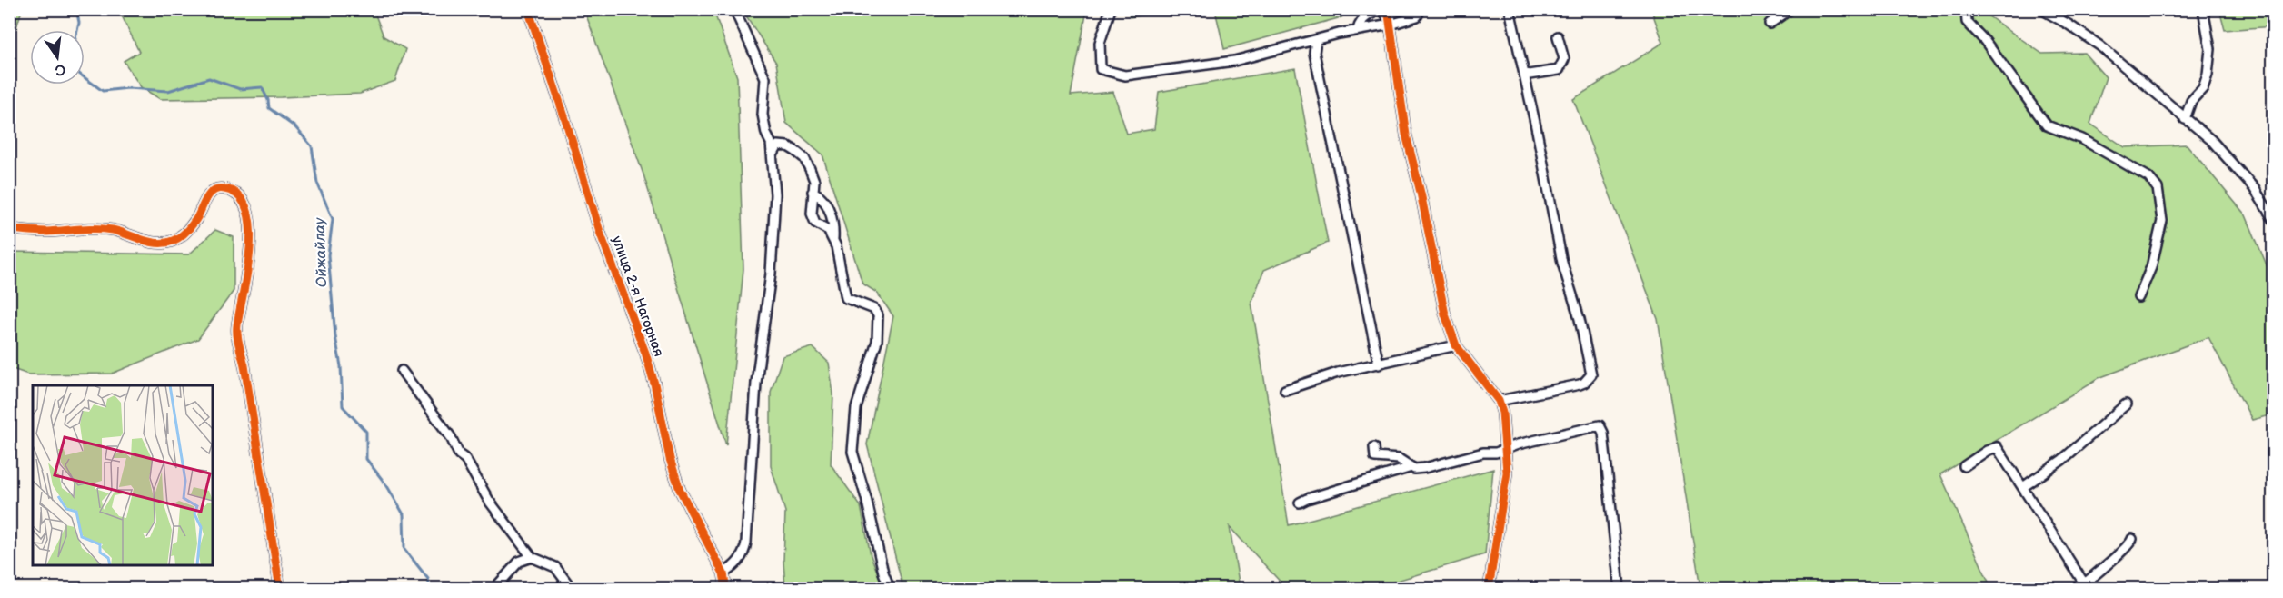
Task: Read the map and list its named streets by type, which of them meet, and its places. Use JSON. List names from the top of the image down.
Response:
{
  "streets": {
    "street": ["улица 2-я Нагорная"]
  },
  "water": ["Ойжайлау"],
  "north": "bottom"
}
